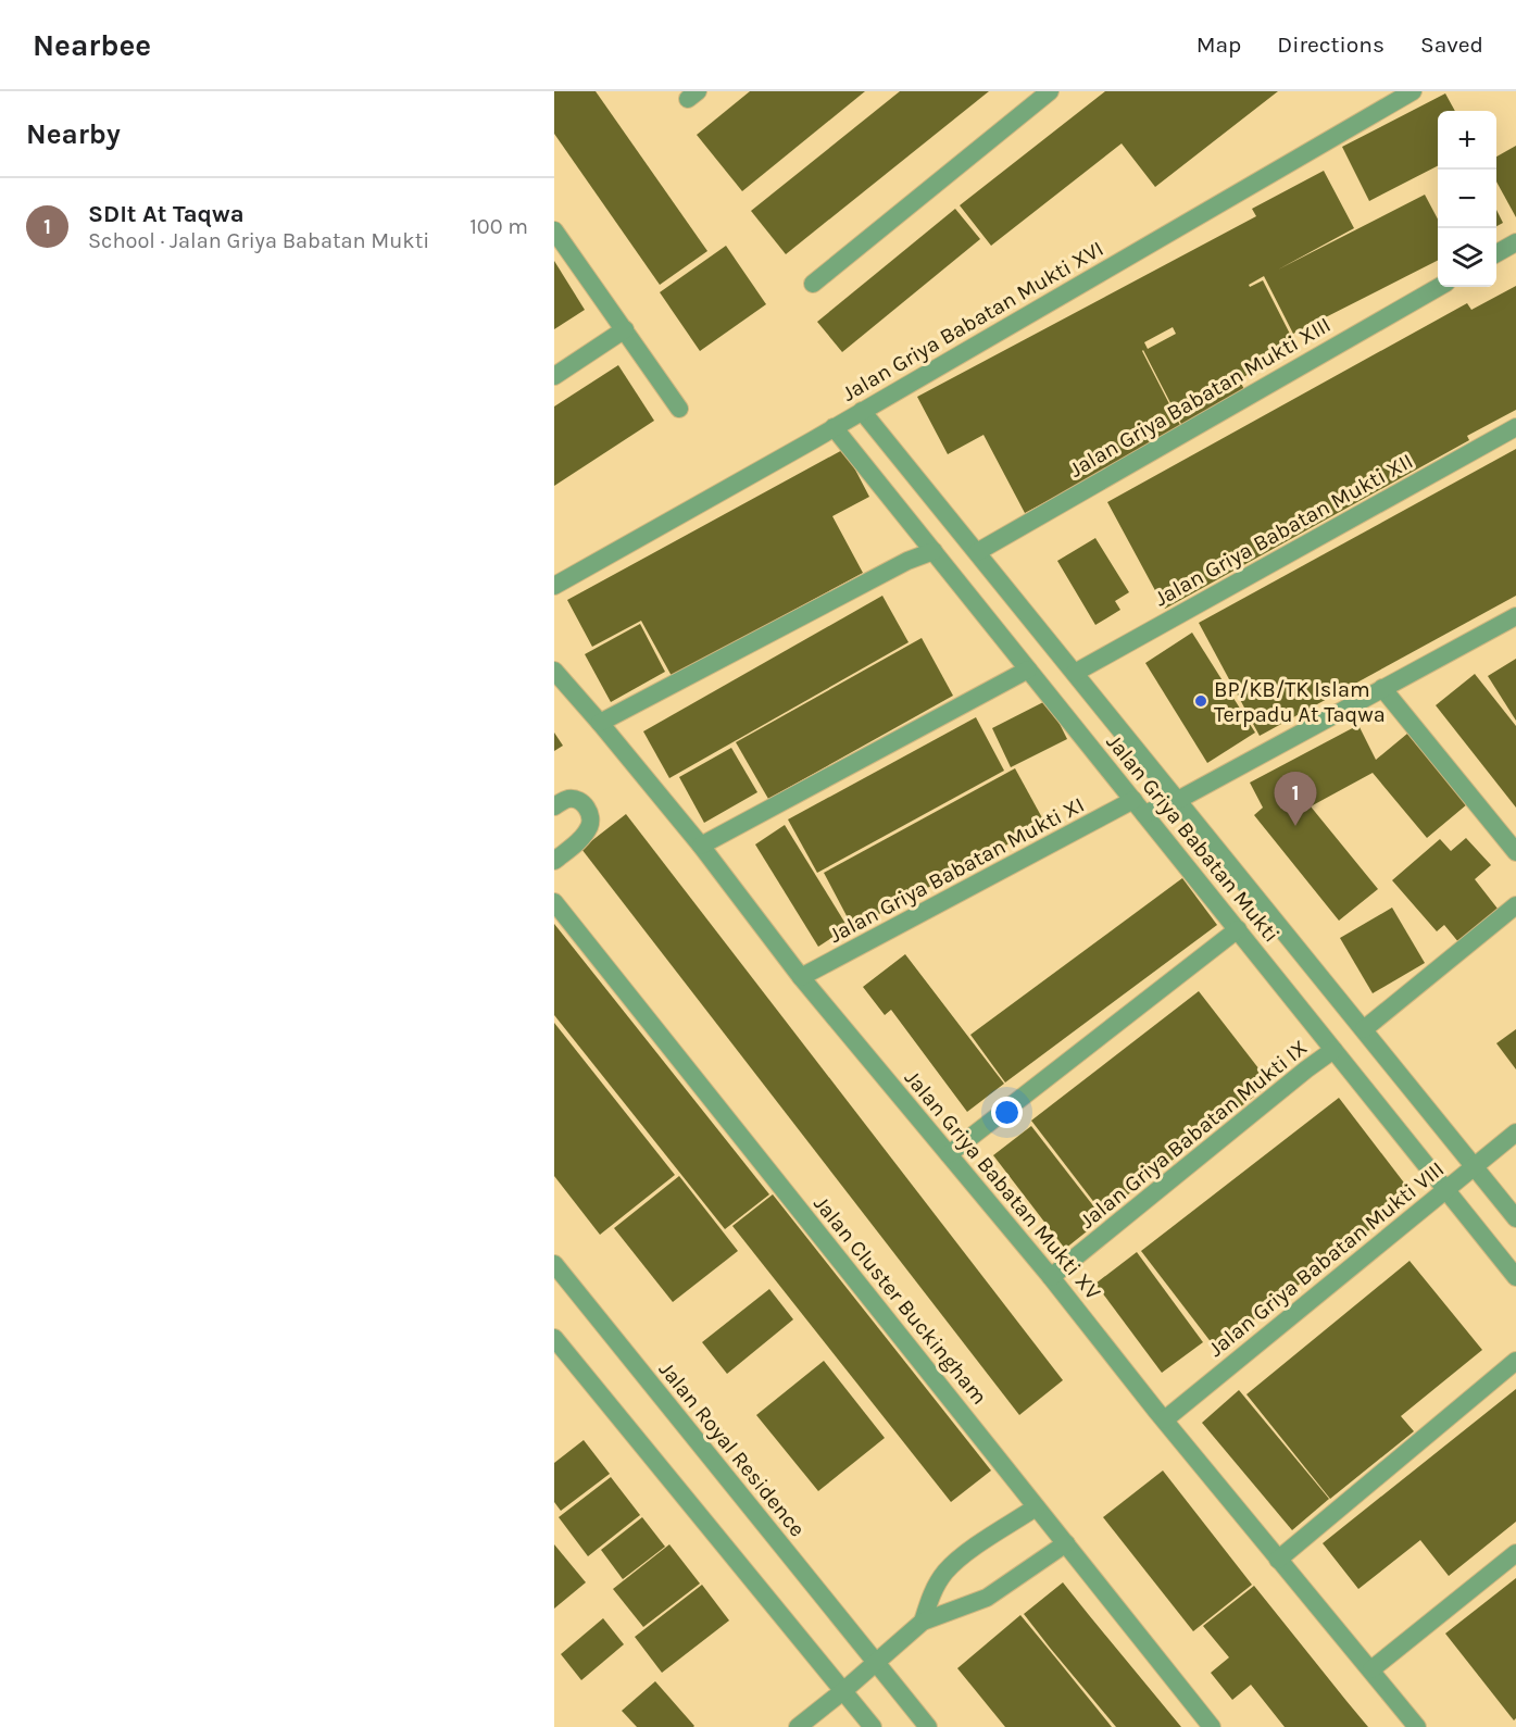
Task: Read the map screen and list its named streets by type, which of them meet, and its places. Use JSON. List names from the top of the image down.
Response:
{
  "streets": {
    "street": [
      "Jalan Griya Babatan Mukti XVI",
      "Jalan Griya Babatan Mukti XIII",
      "Jalan Griya Babatan Mukti XII",
      "Jalan Griya Babatan Mukti",
      "Jalan Griya Babatan Mukti XI",
      "Jalan Griya Babatan Mukti IX",
      "Jalan Griya Babatan Mukti XV",
      "Jalan Griya Babatan Mukti VIII",
      "Jalan Cluster Buckingham",
      "Jalan Royal Residence"
    ]
  },
  "crossings": [
    ["Jalan Griya Babatan Mukti XVI", "Jalan Griya Babatan Mukti"],
    ["Jalan Griya Babatan Mukti XIII", "Jalan Griya Babatan Mukti"],
    ["Jalan Griya Babatan Mukti XII", "Jalan Griya Babatan Mukti"],
    ["Jalan Griya Babatan Mukti", "Jalan Griya Babatan Mukti XI"],
    ["Jalan Griya Babatan Mukti", "Jalan Griya Babatan Mukti IX"],
    ["Jalan Griya Babatan Mukti", "Jalan Griya Babatan Mukti VIII"],
    ["Jalan Griya Babatan Mukti XI", "Jalan Griya Babatan Mukti XV"],
    ["Jalan Griya Babatan Mukti IX", "Jalan Griya Babatan Mukti XV"],
    ["Jalan Griya Babatan Mukti XV", "Jalan Griya Babatan Mukti VIII"]
  ],
  "places": ["BP/KB/TK Islam Terpadu At Taqwa"],
  "page": {
    "header": "Nearbee",
    "nav": ["Map", "Directions", "Saved"],
    "heading": "Nearby",
    "map_buttons": ["+", "−"],
    "list": [
      {
        "mark": "1",
        "name": "SDIt At Taqwa",
        "note": "School · Jalan Griya Babatan Mukti",
        "value": "100 m"
      }
    ],
    "pins": "1"
  }
}
